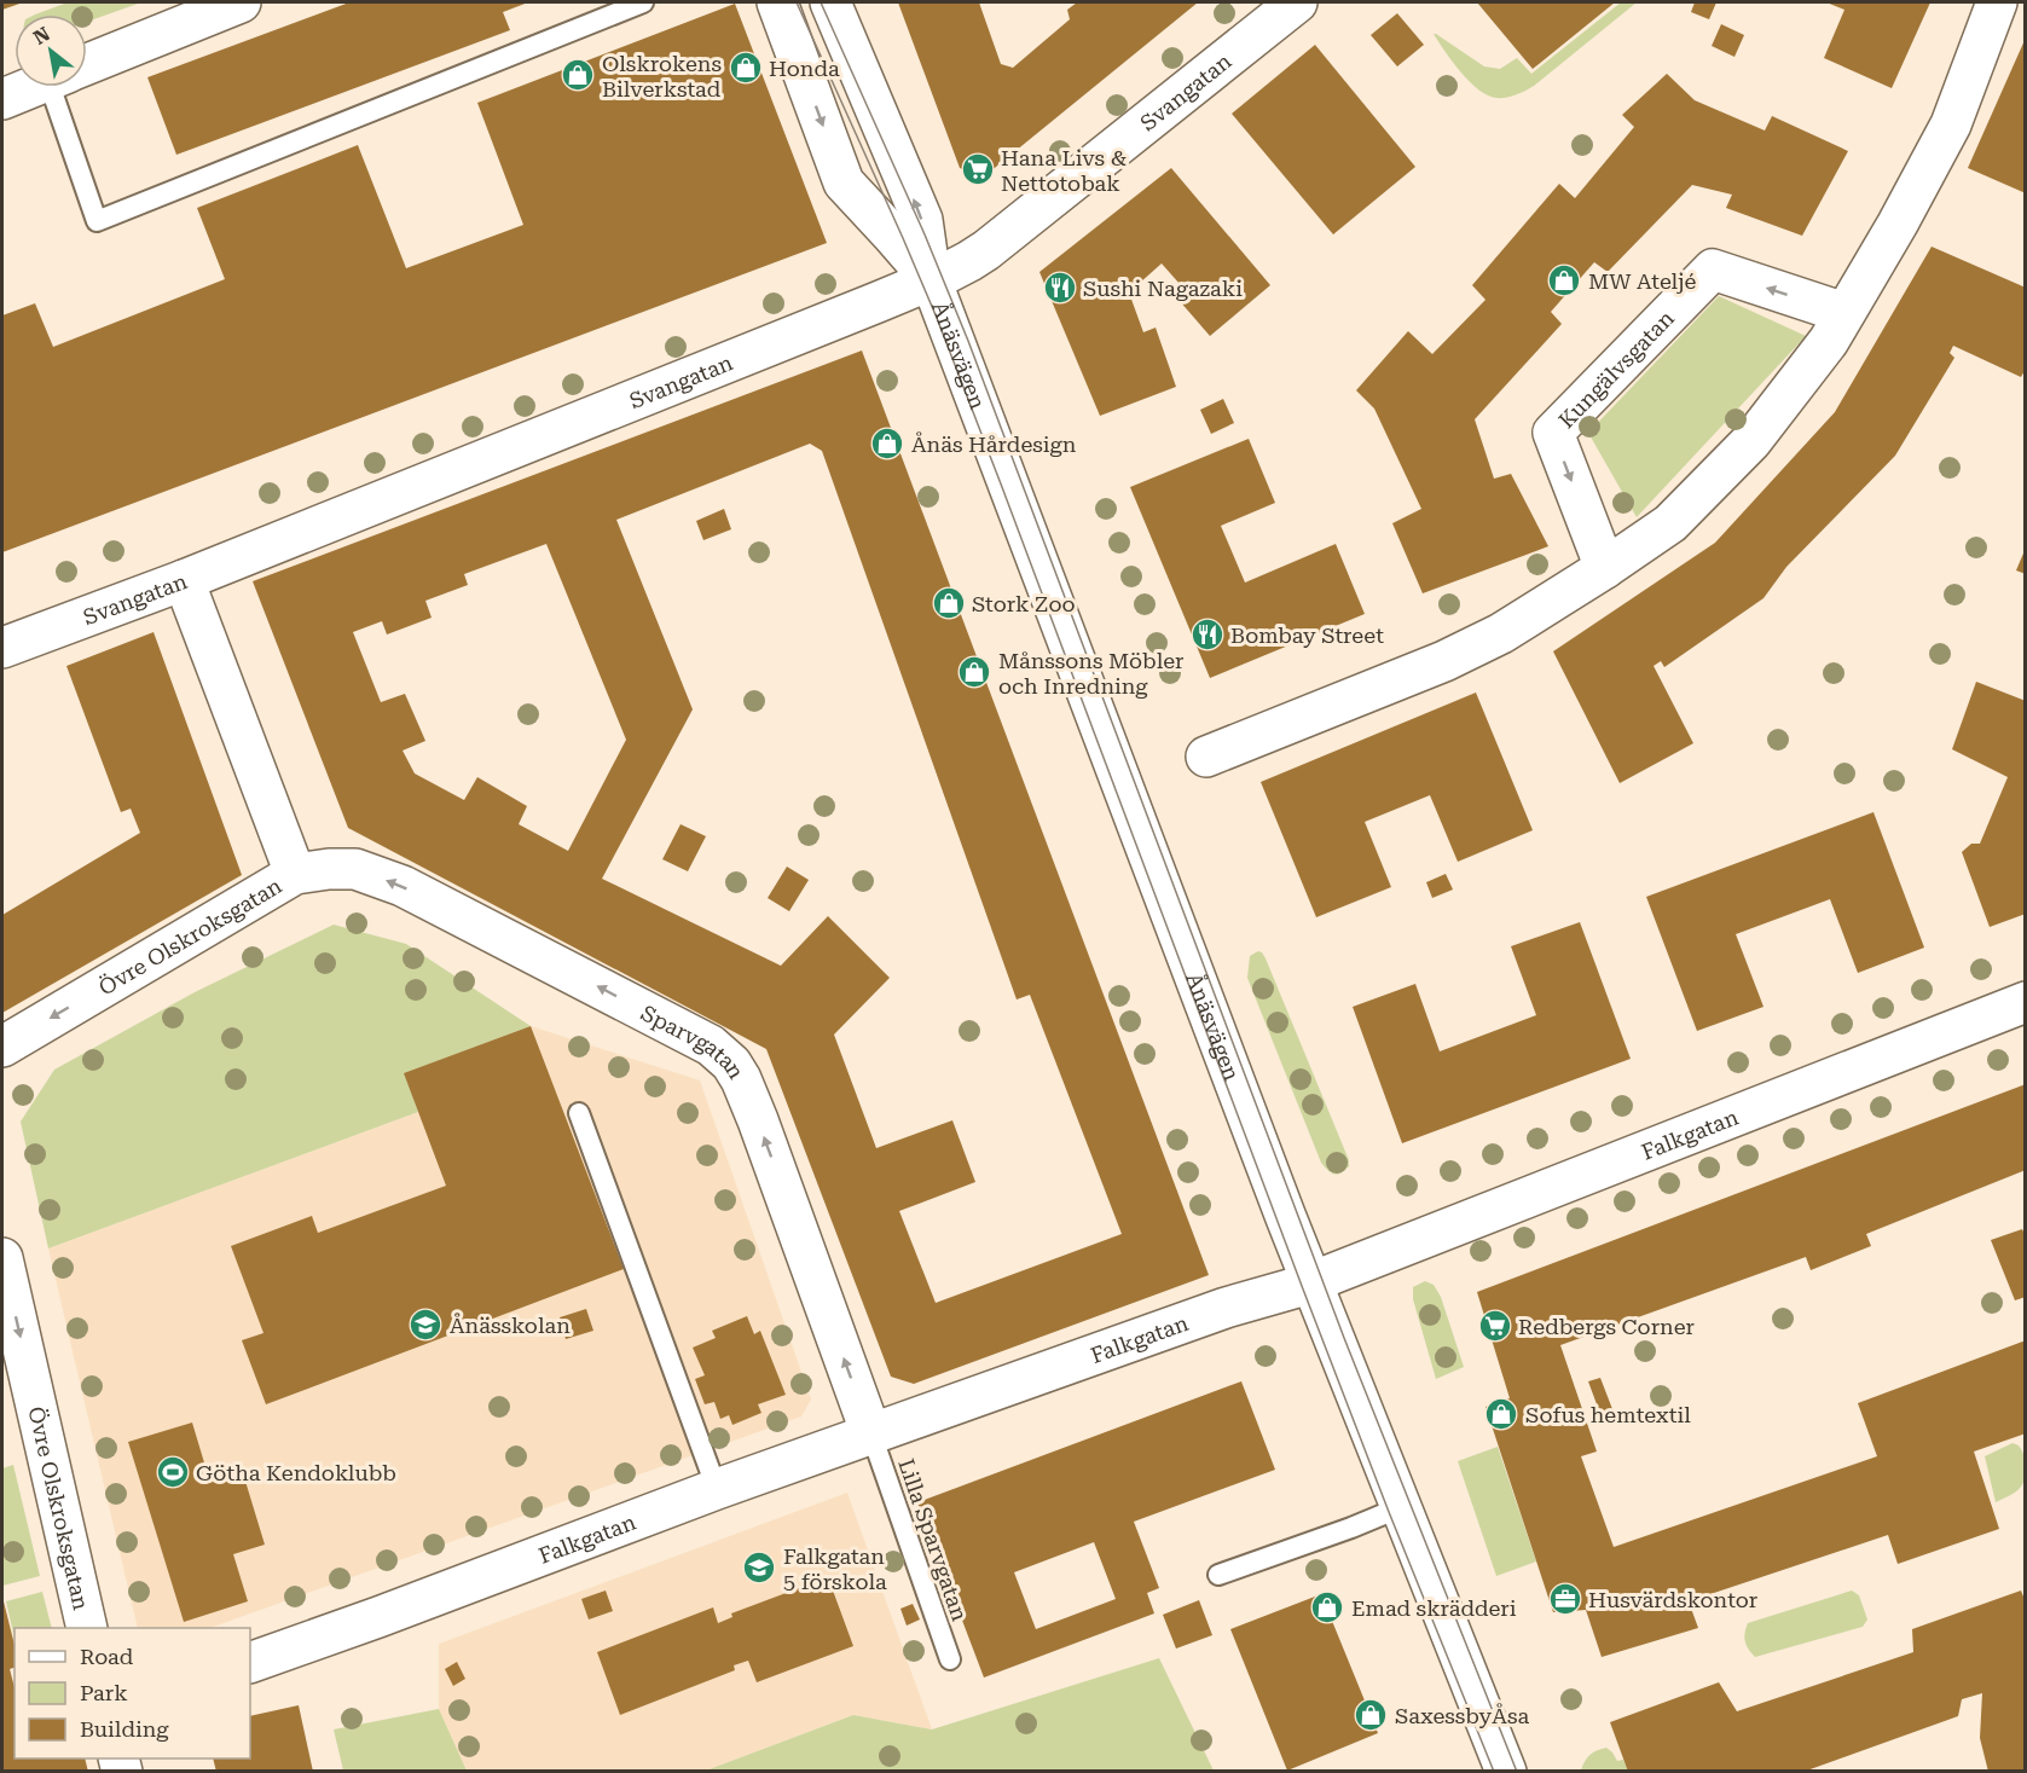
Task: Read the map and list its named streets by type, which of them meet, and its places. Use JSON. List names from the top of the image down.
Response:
{
  "streets": {
    "street": [
      "Svangatan",
      "Ånäsvägen",
      "Kungälvsgatan",
      "Övre Olskroksgatan",
      "Sparvgatan",
      "Falkgatan"
    ],
    "lane": ["Lilla Sparvgatan"]
  },
  "crossings": [
    ["Svangatan", "Ånäsvägen"],
    ["Svangatan", "Övre Olskroksgatan"],
    ["Ånäsvägen", "Falkgatan"],
    ["Övre Olskroksgatan", "Sparvgatan"],
    ["Sparvgatan", "Falkgatan"],
    ["Sparvgatan", "Lilla Sparvgatan"],
    ["Falkgatan", "Lilla Sparvgatan"]
  ],
  "one_way": ["Övre Olskroksgatan", "Sparvgatan"],
  "places": {
    "shop": [
      "Honda",
      "Olskrokens Bilverkstad",
      "MW Ateljé",
      "Ånäs Hårdesign",
      "Stork Zoo",
      "Månssons Möbler och Inredning",
      "Sofus hemtextil",
      "Emad skrädderi",
      "SaxessbyÅsa"
    ],
    "supermarket": ["Hana Livs & Nettotobak", "Redbergs Corner"],
    "restaurant": ["Sushi Nagazaki", "Bombay Street"],
    "school or university": ["Ånässkolan", "Falkgatan 5 förskola"],
    "sports": ["Götha Kendoklubb"],
    "office": ["Husvärdskontor"]
  },
  "legend": ["Road", "Park", "Building"],
  "north": "top left"
}
